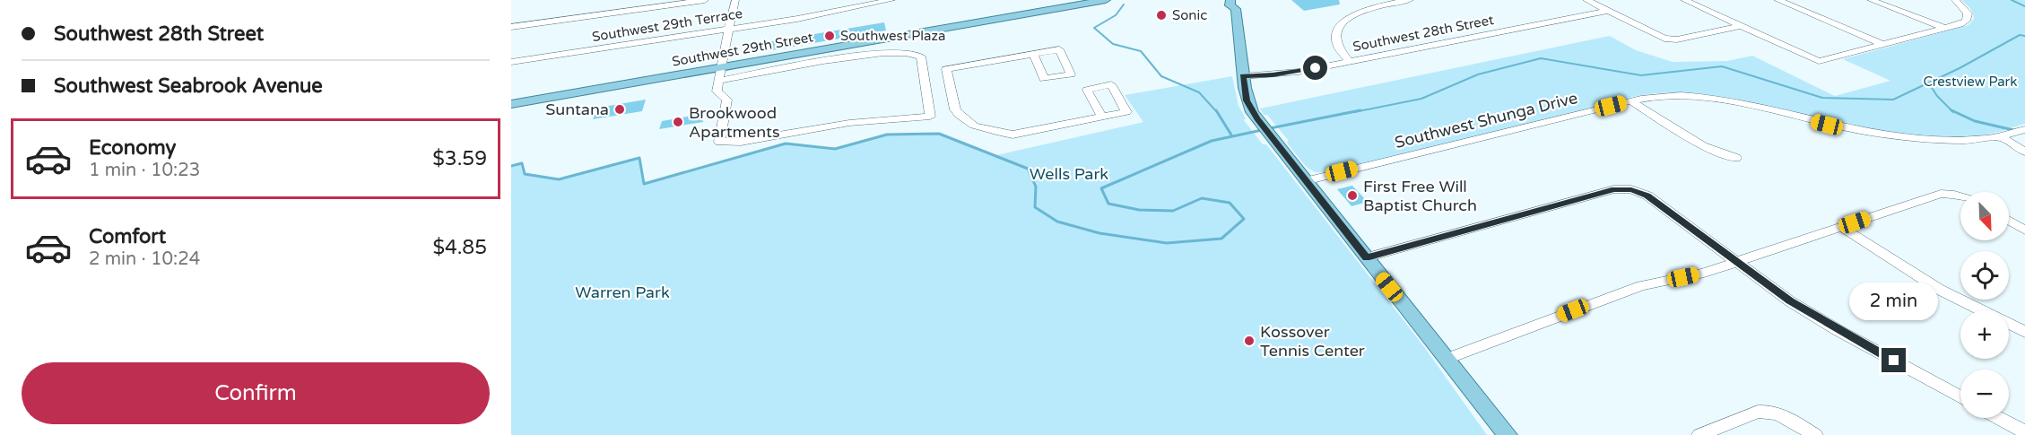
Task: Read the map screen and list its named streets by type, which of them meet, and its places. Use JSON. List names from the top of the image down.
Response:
{
  "streets": {
    "main road": ["Southwest 29th Street"],
    "street": ["Southwest 29th Terrace", "Southwest 28th Street", "Southwest Shunga Drive"]
  },
  "parks": ["Crestview Park", "Wells Park", "Warren Park"],
  "places": [
    "Sonic",
    "Southwest Plaza",
    "Suntana",
    "Brookwood Apartments",
    "First Free Will Baptist Church",
    "Kossover Tennis Center"
  ],
  "north": "bottom right",
  "page": {
    "banner": ["Southwest 28th Street", "Southwest Seabrook Avenue"],
    "list": [
      {
        "name": "Economy",
        "note": "1 min · 10:23",
        "value": "$3.59"
      },
      {
        "name": "Comfort",
        "note": "2 min · 10:24",
        "value": "$4.85"
      }
    ],
    "map_buttons": ["+", "−"],
    "bubble": "2 min",
    "buttons": "Confirm"
  }
}
